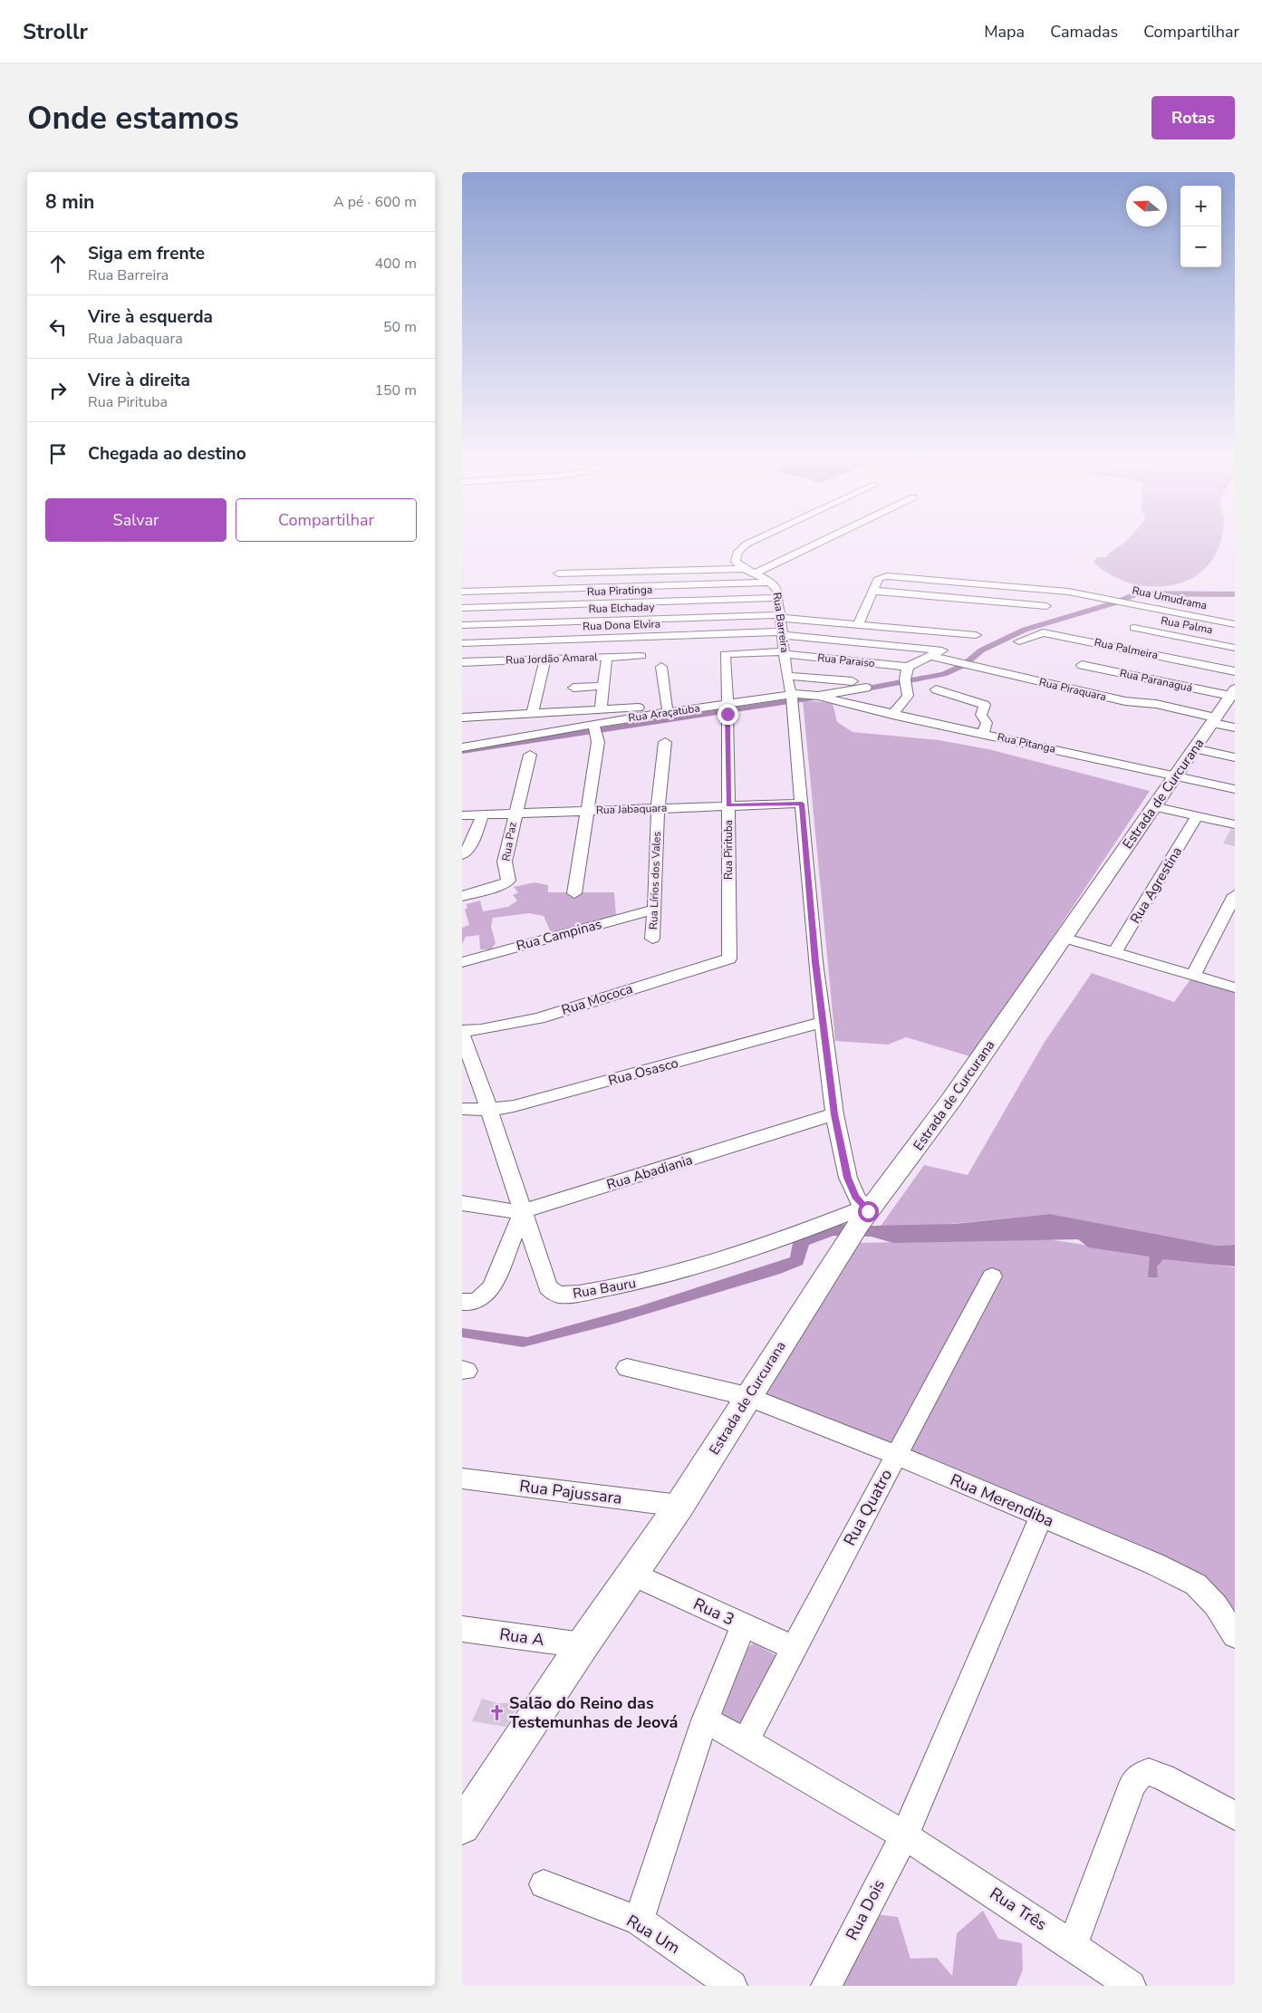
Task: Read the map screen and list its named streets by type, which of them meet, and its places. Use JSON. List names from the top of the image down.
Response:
{
  "streets": {
    "main road": ["Estrada de Curcurana"],
    "street": [
      "Rua Piratinga",
      "Rua Umudrama",
      "Rua Elchaday",
      "Rua Barreira",
      "Rua Dona Elvira",
      "Rua Palma",
      "Rua Palmeira",
      "Rua Jordão Amaral",
      "Rua Paraiso",
      "Rua Paranaguá",
      "Rua Piraquara",
      "Rua Araçatuba",
      "Rua Pitanga",
      "Rua Jabaquara",
      "Rua Paz",
      "Rua Pirituba",
      "Rua Lírios dos Vales",
      "Rua Agrestina",
      "Rua Campinas",
      "Rua Mococa",
      "Rua Osasco",
      "Rua Abadiania",
      "Rua Bauru",
      "Rua Pajussara",
      "Rua Merendiba",
      "Rua Quatro",
      "Rua 3",
      "Rua A",
      "Rua Três",
      "Rua Dois",
      "Rua Um"
    ]
  },
  "crossings": [
    ["Rua Piratinga", "Rua Barreira"],
    ["Rua Elchaday", "Rua Barreira"],
    ["Rua Elchaday", "Rua Dona Elvira"],
    ["Rua Barreira", "Rua Dona Elvira"],
    ["Rua Barreira", "Rua Paraiso"],
    ["Rua Barreira", "Rua Araçatuba"],
    ["Rua Barreira", "Estrada de Curcurana"],
    ["Rua Barreira", "Rua Jabaquara"],
    ["Rua Barreira", "Rua Osasco"],
    ["Rua Barreira", "Rua Abadiania"],
    ["Rua Barreira", "Rua Bauru"],
    ["Rua Paranaguá", "Estrada de Curcurana"],
    ["Rua Piraquara", "Estrada de Curcurana"],
    ["Rua Araçatuba", "Rua Pitanga"],
    ["Rua Araçatuba", "Rua Pirituba"],
    ["Rua Pitanga", "Estrada de Curcurana"],
    ["Estrada de Curcurana", "Rua Bauru"],
    ["Estrada de Curcurana", "Rua Pajussara"],
    ["Estrada de Curcurana", "Rua Merendiba"],
    ["Estrada de Curcurana", "Rua 3"],
    ["Estrada de Curcurana", "Rua A"],
    ["Rua Jabaquara", "Rua Paz"],
    ["Rua Jabaquara", "Rua Pirituba"],
    ["Rua Jabaquara", "Rua Lírios dos Vales"],
    ["Rua Pirituba", "Rua Mococa"],
    ["Rua Lírios dos Vales", "Rua Campinas"],
    ["Rua Osasco", "Rua Bauru"],
    ["Rua Abadiania", "Rua Bauru"],
    ["Rua Merendiba", "Rua Quatro"],
    ["Rua Quatro", "Rua 3"],
    ["Rua Quatro", "Rua Três"],
    ["Rua Três", "Rua Dois"]
  ],
  "places": {
    "church": ["Salão do Reino das Testemunhas de Jeová"]
  },
  "north": "left",
  "page": {
    "header": "Strollr",
    "nav": ["Mapa", "Camadas", "Compartilhar"],
    "buttons": [
      "Rotas",
      ["Salvar", "Compartilhar"]
    ],
    "title": "Onde estamos",
    "heading": ["8 min", "A pé · 600 m"],
    "map_buttons": ["+", "−"],
    "list": [
      ["Siga em frente", "Rua Barreira", "400 m"],
      ["Vire à esquerda", "Rua Jabaquara", "50 m"],
      ["Vire à direita", "Rua Pirituba", "150 m"],
      "Chegada ao destino"
    ]
  }
}
